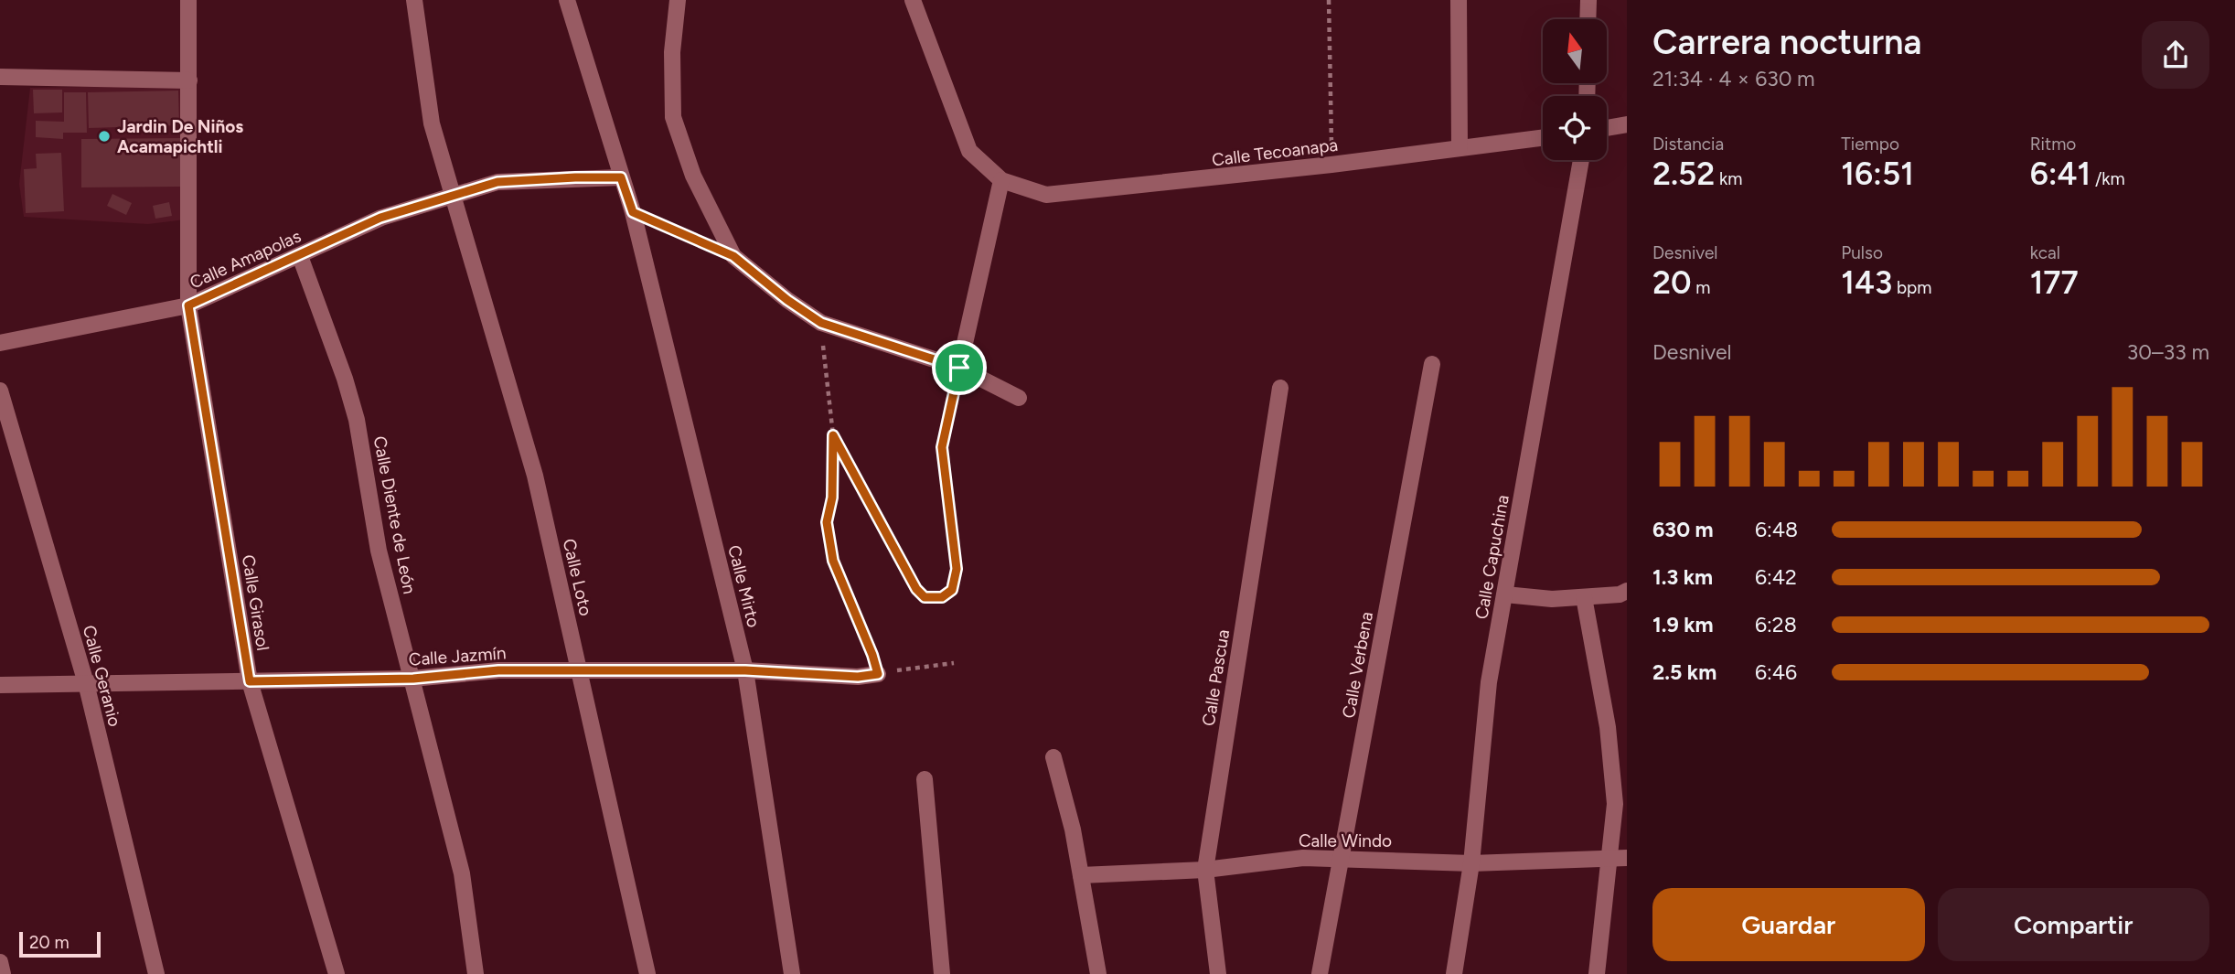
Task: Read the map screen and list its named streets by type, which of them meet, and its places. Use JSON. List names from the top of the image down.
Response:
{
  "streets": {
    "street": [
      "Calle Tecoanapa",
      "Calle Amapolas",
      "Calle Diente de León",
      "Calle Capuchina",
      "Calle Loto",
      "Calle Mirto",
      "Calle Girasol",
      "Calle Jazmín",
      "Calle Verbena",
      "Calle Geranio",
      "Calle Pascua",
      "Calle Windo"
    ]
  },
  "crossings": [
    ["Calle Amapolas", "Calle Diente de León"],
    ["Calle Amapolas", "Calle Loto"],
    ["Calle Amapolas", "Calle Mirto"],
    ["Calle Amapolas", "Calle Girasol"],
    ["Calle Diente de León", "Calle Jazmín"],
    ["Calle Capuchina", "Calle Windo"],
    ["Calle Loto", "Calle Jazmín"],
    ["Calle Mirto", "Calle Jazmín"],
    ["Calle Girasol", "Calle Jazmín"],
    ["Calle Jazmín", "Calle Geranio"],
    ["Calle Verbena", "Calle Windo"],
    ["Calle Pascua", "Calle Windo"]
  ],
  "places": ["Jardin De Niños Acamapichtli"],
  "scale_bar": "20 m",
  "north": "top",
  "page": {
    "heading": ["Carrera nocturna", "21:34 · 4 × 630 m"],
    "stats": [
      ["Distancia", "2.52 km"],
      ["Tiempo", "16:51"],
      ["Ritmo", "6:41 /km"],
      ["Desnivel", "20 m"],
      ["Pulso", "143 bpm"],
      ["kcal", "177"]
    ],
    "chart": ["Desnivel", "30–33 m"],
    "list": [
      {
        "name": "630 m",
        "note": "6:48"
      },
      {
        "name": "1.3 km",
        "note": "6:42"
      },
      {
        "name": "1.9 km",
        "note": "6:28"
      },
      {
        "name": "2.5 km",
        "note": "6:46"
      }
    ],
    "buttons": ["Guardar", "Compartir"],
    "scale": "20 m"
  }
}
